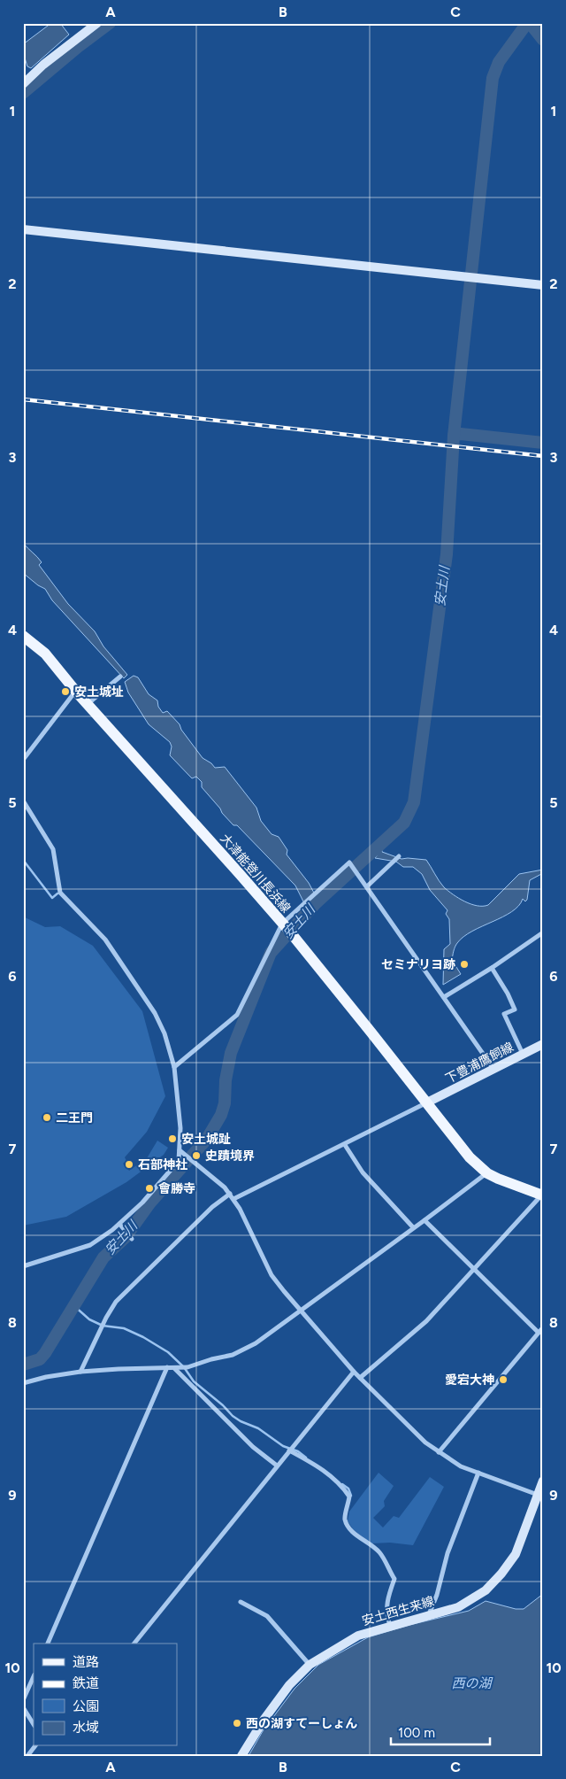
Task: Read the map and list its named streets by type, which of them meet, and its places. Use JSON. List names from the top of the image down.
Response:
{
  "streets": {
    "main road": ["大津能登川長浜線"],
    "street": ["下豊浦鷹飼線", "安土西生来線"]
  },
  "crossings": [
    ["大津能登川長浜線", "下豊浦鷹飼線"]
  ],
  "water": ["安土川", "西の湖"],
  "places": [
    "安土城址",
    "セミナリヨ跡",
    "二王門",
    "安土城趾",
    "史蹟境界",
    "石部神社",
    "會勝寺",
    "愛宕大神",
    "西の湖すてーしょん"
  ],
  "legend": [
    "道路",
    "鉄道",
    "公園",
    "水域"
  ],
  "scale_bar": "100 m",
  "grid": {
    "columns": ["A", "B", "C"],
    "rows": [
      "1",
      "2",
      "3",
      "4",
      "5",
      "6",
      "7",
      "8",
      "9",
      "10"
    ]
  }
}
